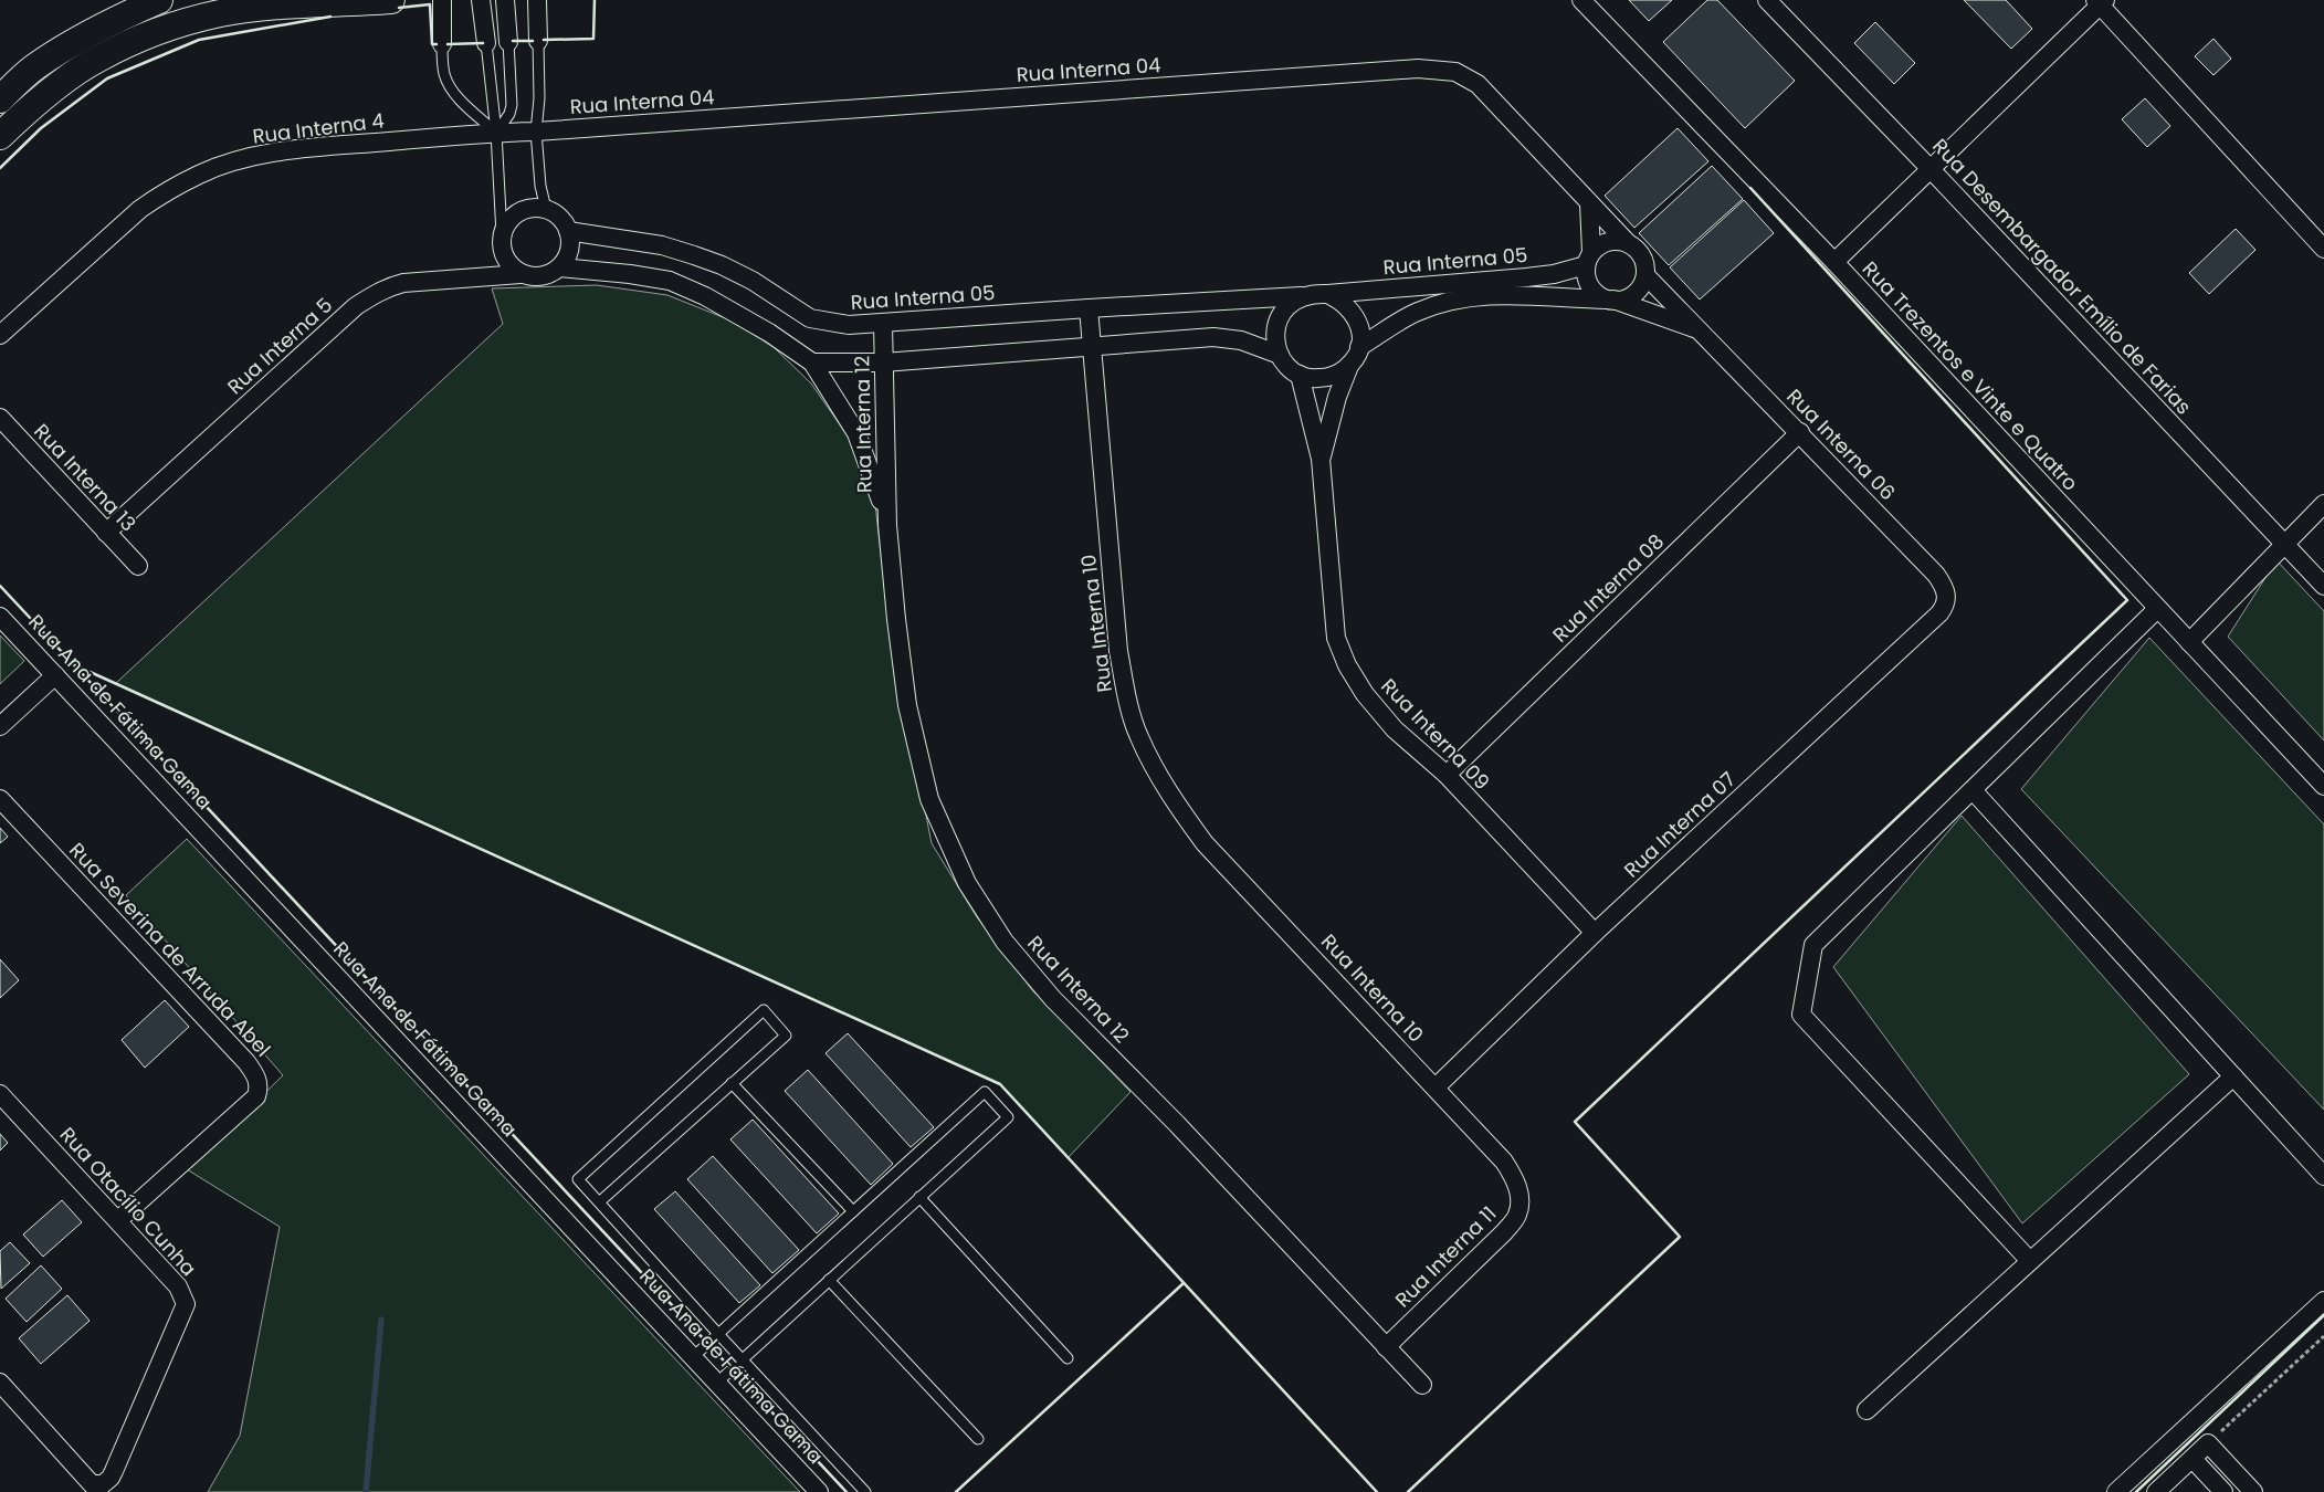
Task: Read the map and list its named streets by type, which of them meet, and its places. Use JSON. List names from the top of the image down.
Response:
{
  "streets": {
    "street": [
      "Rua Interna 04",
      "Rua Interna 4",
      "Rua Interna 05",
      "Rua Desembargador Emílio de Farias",
      "Rua Interna 5",
      "Rua Trezentos e Vinte e Quatro",
      "Rua Interna 12",
      "Rua Interna 06",
      "Rua Interna 13",
      "Rua Interna 08",
      "Rua Interna 10",
      "Rua Ana de Fátima Gama",
      "Rua Interna 09",
      "Rua Interna 07",
      "Rua Severina de Arruda Abel",
      "Rua Otacílio Cunha",
      "Rua Interna 11"
    ]
  },
  "crossings": [
    ["Rua Interna 04", "Rua Interna 4"],
    ["Rua Interna 04", "Rua Interna 05"],
    ["Rua Interna 04", "Rua Interna 06"],
    ["Rua Interna 05", "Rua Interna 5"],
    ["Rua Interna 05", "Rua Interna 12"],
    ["Rua Interna 05", "Rua Interna 06"],
    ["Rua Interna 05", "Rua Interna 10"],
    ["Rua Interna 05", "Rua Interna 09"],
    ["Rua Interna 5", "Rua Interna 13"],
    ["Rua Interna 12", "Rua Interna 11"],
    ["Rua Interna 06", "Rua Interna 08"],
    ["Rua Interna 06", "Rua Interna 07"],
    ["Rua Interna 08", "Rua Interna 09"],
    ["Rua Interna 10", "Rua Interna 07"],
    ["Rua Interna 10", "Rua Interna 11"],
    ["Rua Interna 09", "Rua Interna 07"],
    ["Rua Interna 07", "Rua Interna 11"],
    ["Rua Severina de Arruda Abel", "Rua Otacílio Cunha"]
  ]
}
